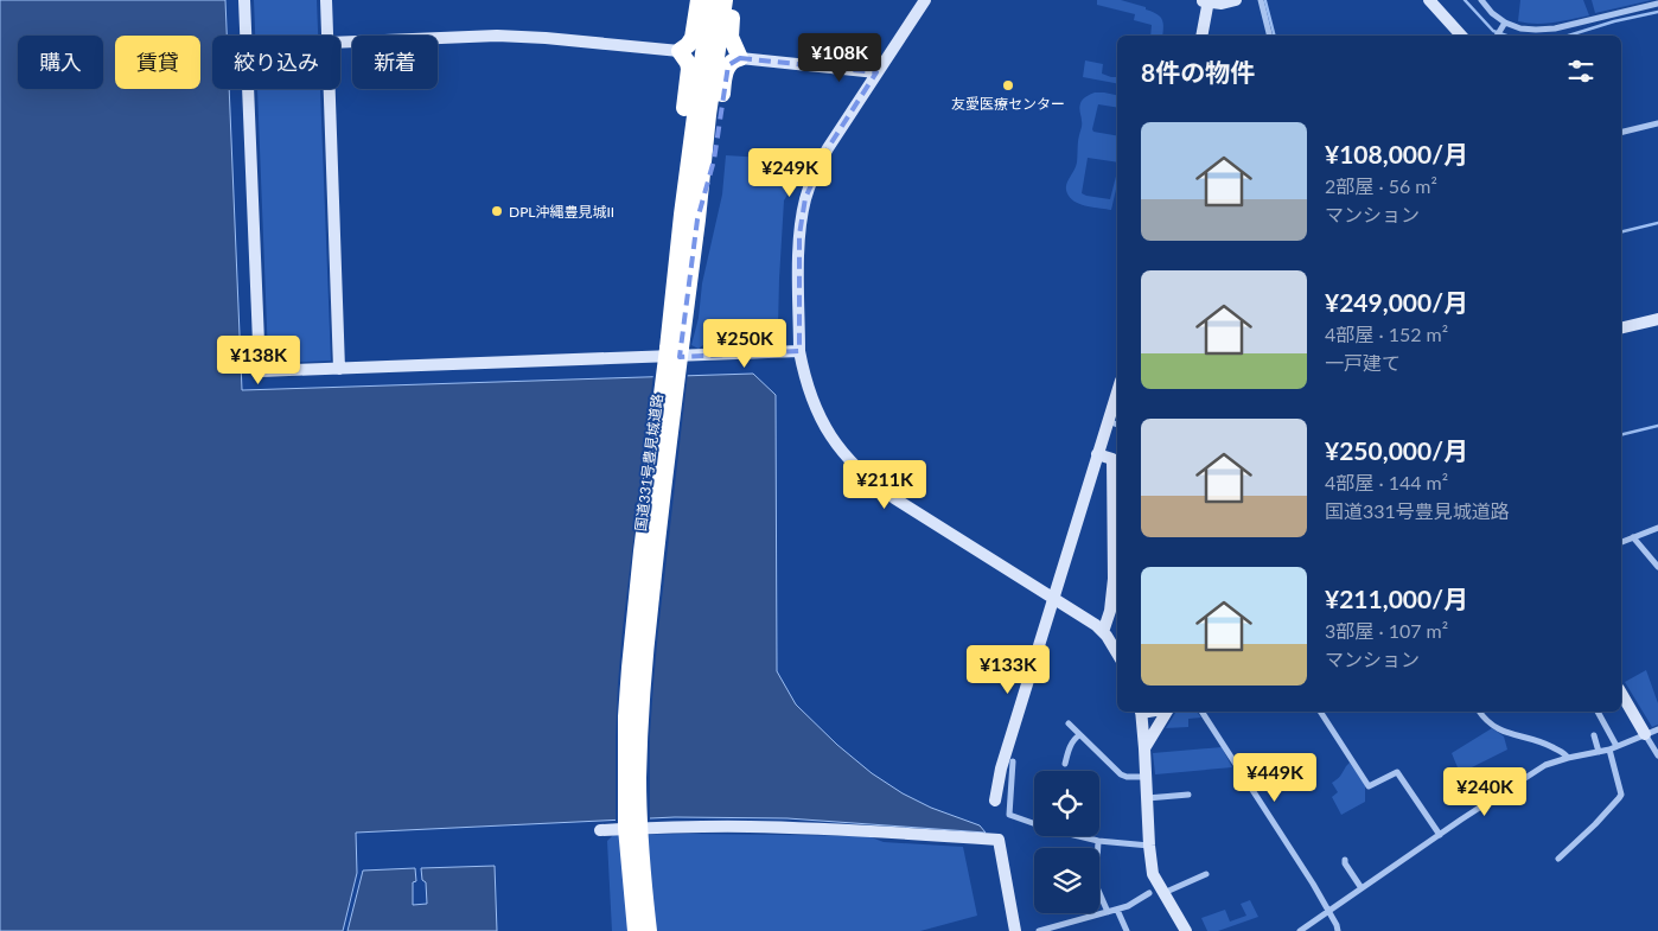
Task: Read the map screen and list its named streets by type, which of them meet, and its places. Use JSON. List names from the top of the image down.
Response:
{
  "streets": {
    "highway": ["国道331号豊見城道路"]
  },
  "places": ["友愛医療センター", "DPL沖縄豊見城II"],
  "page": {
    "price": [
      "¥108K",
      "¥249K",
      "¥250K",
      "¥138K",
      "¥211K",
      "¥133K",
      "¥449K",
      "¥240K"
    ],
    "chip": [
      "購入",
      "賃貸",
      "絞り込み",
      "新着"
    ],
    "heading": "8件の物件",
    "list": [
      {
        "name": "¥108,000/月",
        "note": "2部屋 · 56 m² · マンション"
      },
      {
        "name": "¥249,000/月",
        "note": "4部屋 · 152 m² · 一戸建て"
      },
      {
        "name": "¥250,000/月",
        "note": "4部屋 · 144 m² · 国道331号豊見城道路"
      },
      {
        "name": "¥211,000/月",
        "note": "3部屋 · 107 m² · マンション"
      }
    ]
  }
}
